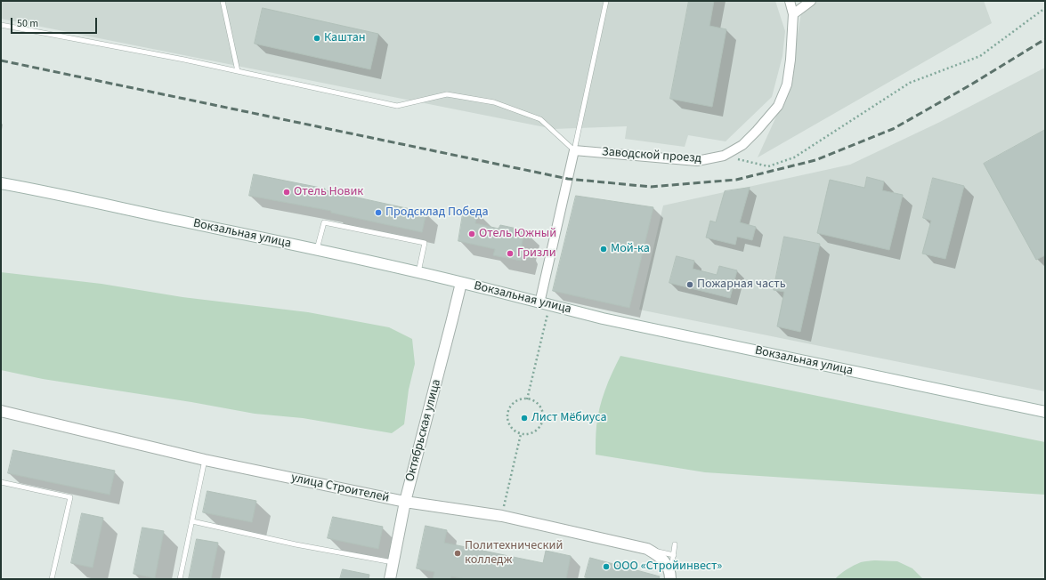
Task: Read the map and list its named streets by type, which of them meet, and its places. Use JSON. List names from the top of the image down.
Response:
{
  "streets": {
    "main road": ["Вокзальная улица", "Октябрьская улица", "улица Строителей"],
    "street": ["Заводской проезд"]
  },
  "crossings": [
    ["Вокзальная улица", "Октябрьская улица"],
    ["Октябрьская улица", "улица Строителей"]
  ],
  "places": [
    "Каштан",
    "Отель Новик",
    "Продсклад Победа",
    "Отель Южный",
    "Мой-ка",
    "Гризли",
    "Пожарная часть",
    "Лист Мёбиуса",
    "Политехнический колледж",
    "ООО «Стройинвест»"
  ],
  "scale_bar": "50 m"
}
